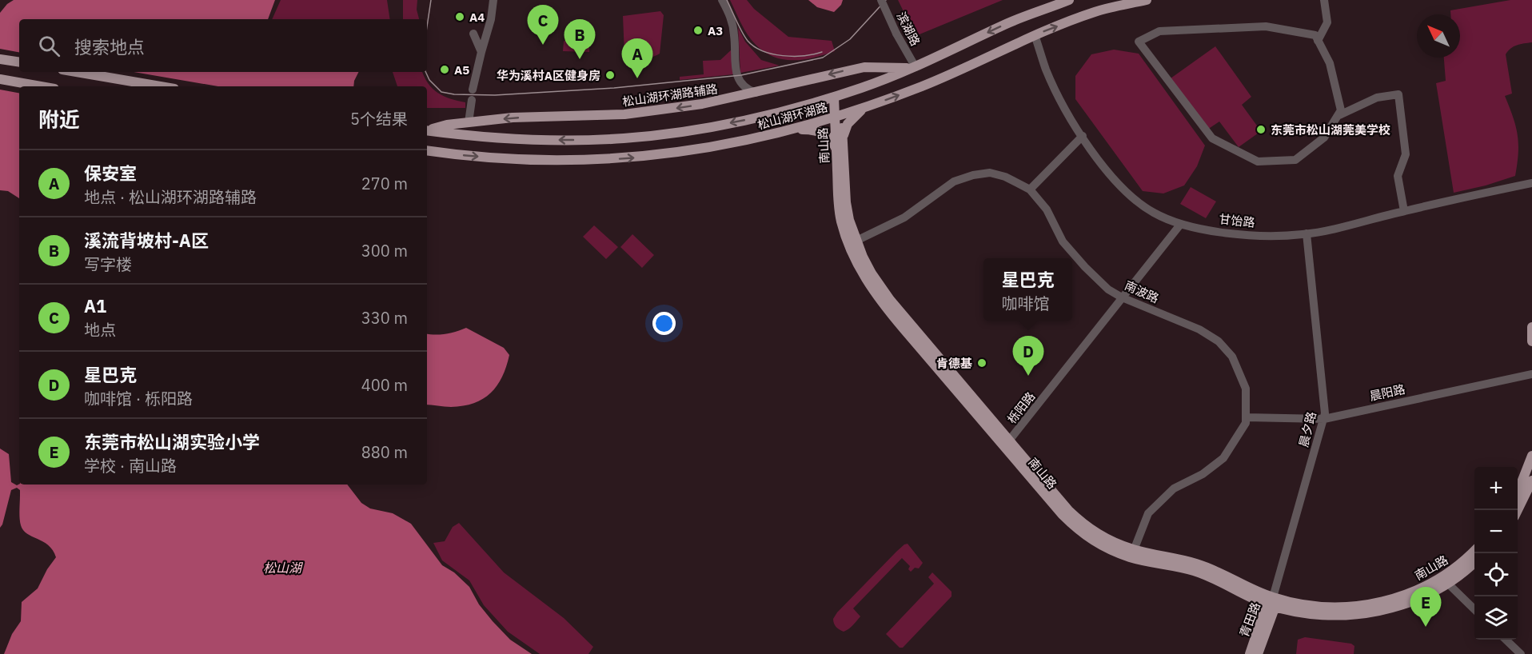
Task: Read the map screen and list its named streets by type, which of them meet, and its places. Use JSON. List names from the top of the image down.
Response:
{
  "streets": {
    "main road": [
      "松山湖环湖路辅路",
      "松山湖环湖路",
      "南山路",
      "青田路"
    ],
    "street": [
      "滨湖路",
      "甘饴路",
      "南波路",
      "晨阳路",
      "栎阳路",
      "晨夕路"
    ]
  },
  "crossings": [
    ["滨湖路", "松山湖环湖路辅路"],
    ["滨湖路", "松山湖环湖路"],
    ["松山湖环湖路辅路", "松山湖环湖路"],
    ["松山湖环湖路", "南山路"],
    ["松山湖环湖路", "甘饴路"],
    ["南山路", "南波路"],
    ["南山路", "栎阳路"],
    ["南山路", "晨夕路"],
    ["南山路", "青田路"],
    ["甘饴路", "栎阳路"],
    ["甘饴路", "晨夕路"],
    ["南波路", "晨阳路"],
    ["南波路", "栎阳路"],
    ["晨阳路", "晨夕路"],
    ["晨夕路", "青田路"]
  ],
  "one_way": ["松山湖环湖路辅路"],
  "water": ["松山湖"],
  "places": [
    "A4",
    "A3",
    "A5",
    "华为溪村A区健身房",
    "东莞市松山湖莞美学校",
    "肯德基"
  ],
  "north": "top left",
  "page": {
    "pins": [
      "C",
      "B",
      "A",
      "D",
      "E"
    ],
    "search": "搜索地点",
    "heading": ["附近", "5个结果"],
    "list": [
      {
        "mark": "A",
        "name": "保安室",
        "note": "地点 · 松山湖环湖路辅路",
        "value": "270 m"
      },
      {
        "mark": "B",
        "name": "溪流背坡村-A区",
        "note": "写字楼",
        "value": "300 m"
      },
      {
        "mark": "C",
        "name": "A1",
        "note": "地点",
        "value": "330 m"
      },
      {
        "mark": "D",
        "name": "星巴克",
        "note": "咖啡馆 · 栎阳路",
        "value": "400 m"
      },
      {
        "mark": "E",
        "name": "东莞市松山湖实验小学",
        "note": "学校 · 南山路",
        "value": "880 m"
      }
    ],
    "popup": ["星巴克", "咖啡馆"],
    "map_buttons": ["+", "−"]
  }
}
